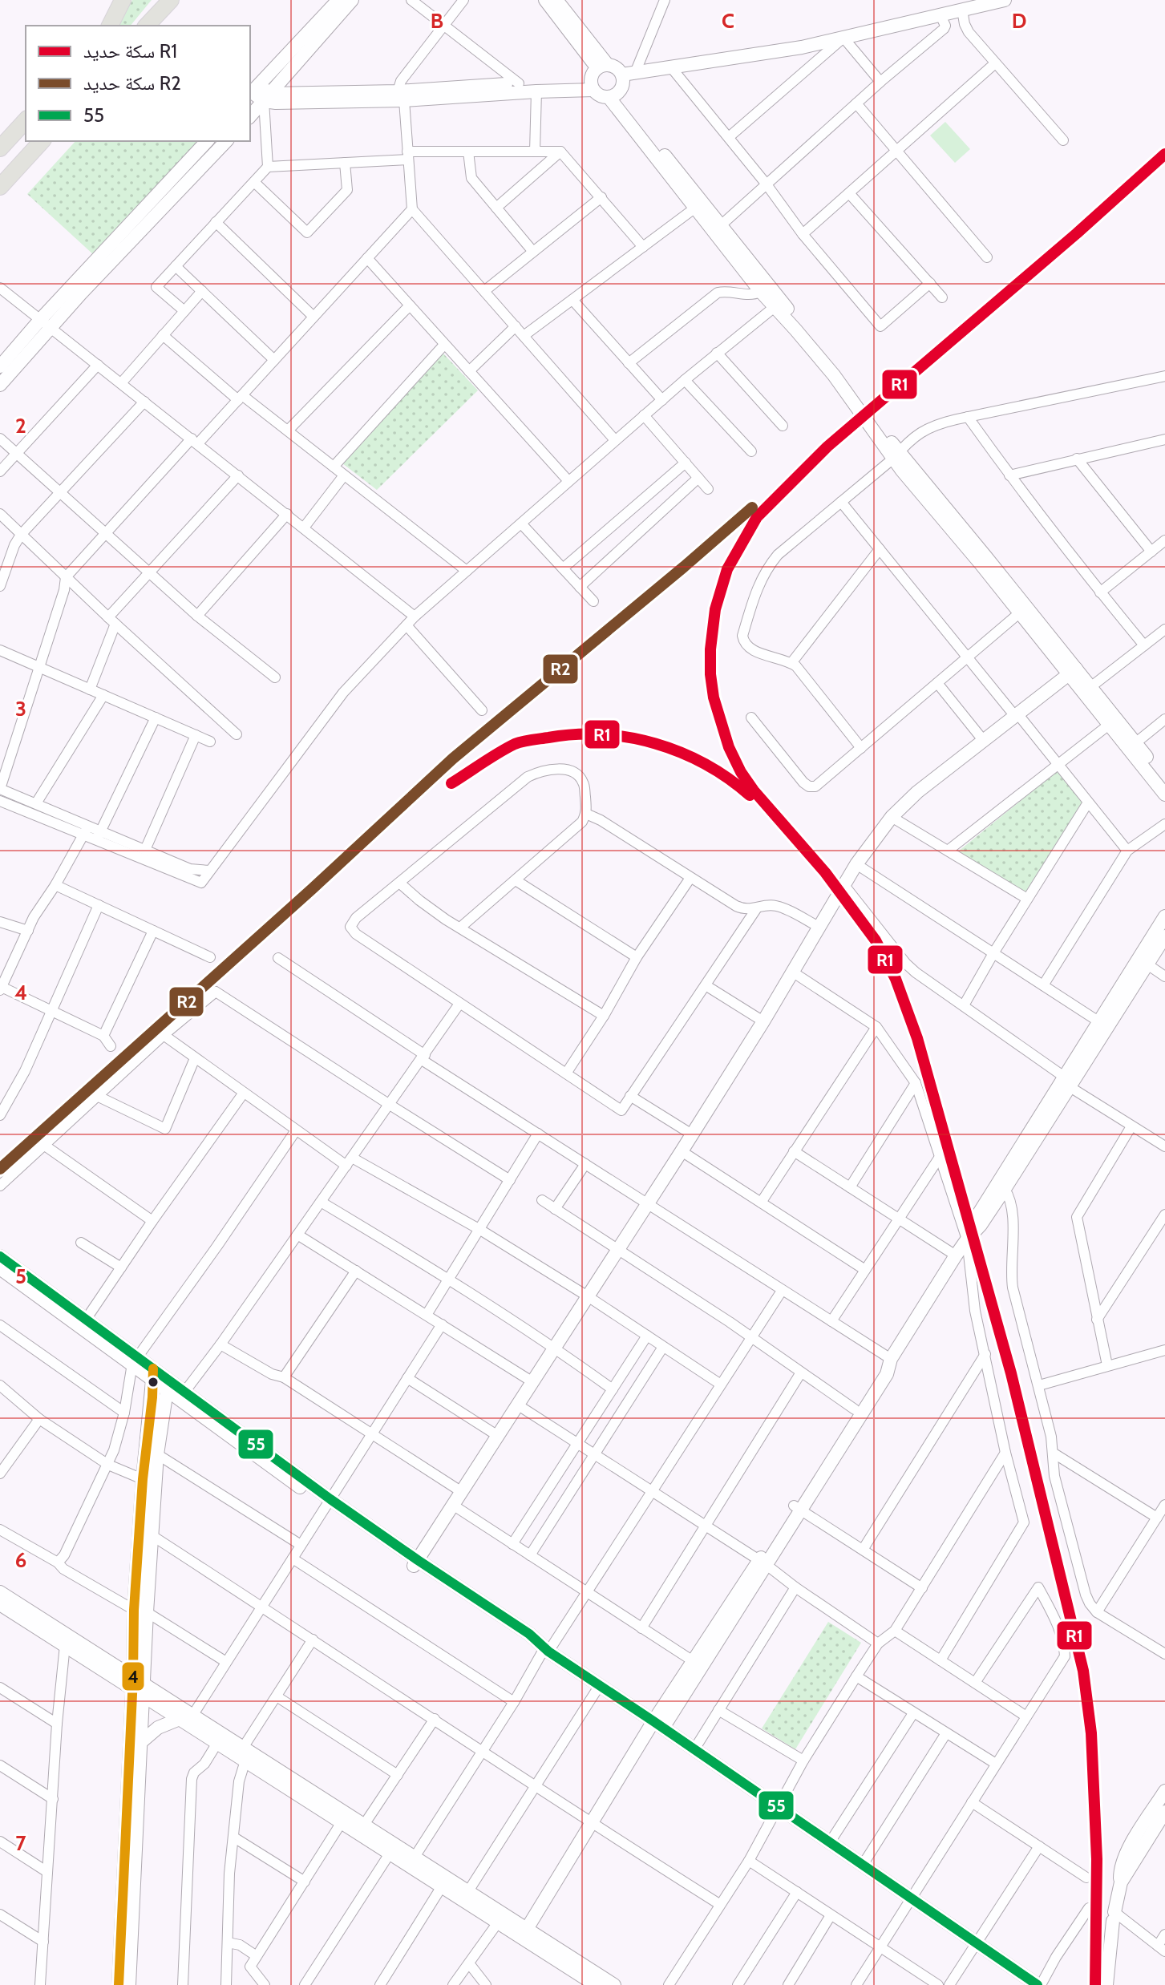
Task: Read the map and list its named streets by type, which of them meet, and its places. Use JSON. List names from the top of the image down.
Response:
{
  "lines": [
    "rail line R1",
    "rail line R2",
    "transit line 55",
    "transit line 4"
  ],
  "legend": ["سكة حديد R1", "سكة حديد R2", "55"],
  "grid": {
    "columns": ["B", "C", "D"],
    "rows": [
      "2",
      "3",
      "4",
      "5",
      "6",
      "7"
    ]
  }
}
